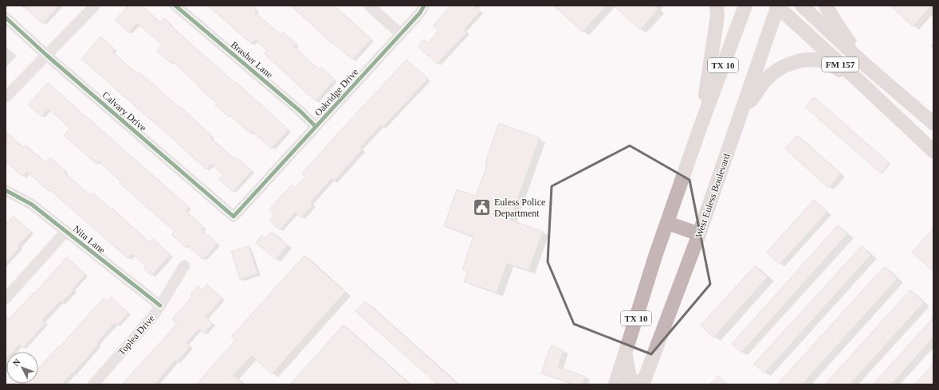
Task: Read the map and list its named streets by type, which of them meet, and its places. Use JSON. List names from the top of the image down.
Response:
{
  "streets": {
    "main road": ["FM 157", "TX 10", "West Euless Boulevard"],
    "street": [
      "Brasher Lane",
      "Oakridge Drive",
      "Calvary Drive",
      "Nita Lane",
      "Toplea Drive"
    ]
  },
  "crossings": [
    ["Brasher Lane", "Oakridge Drive"],
    ["FM 157", "West Euless Boulevard"],
    ["Oakridge Drive", "Calvary Drive"],
    ["Nita Lane", "Toplea Drive"]
  ],
  "places": {
    "public building": ["Euless Police Department"]
  },
  "north": "top left"
}
